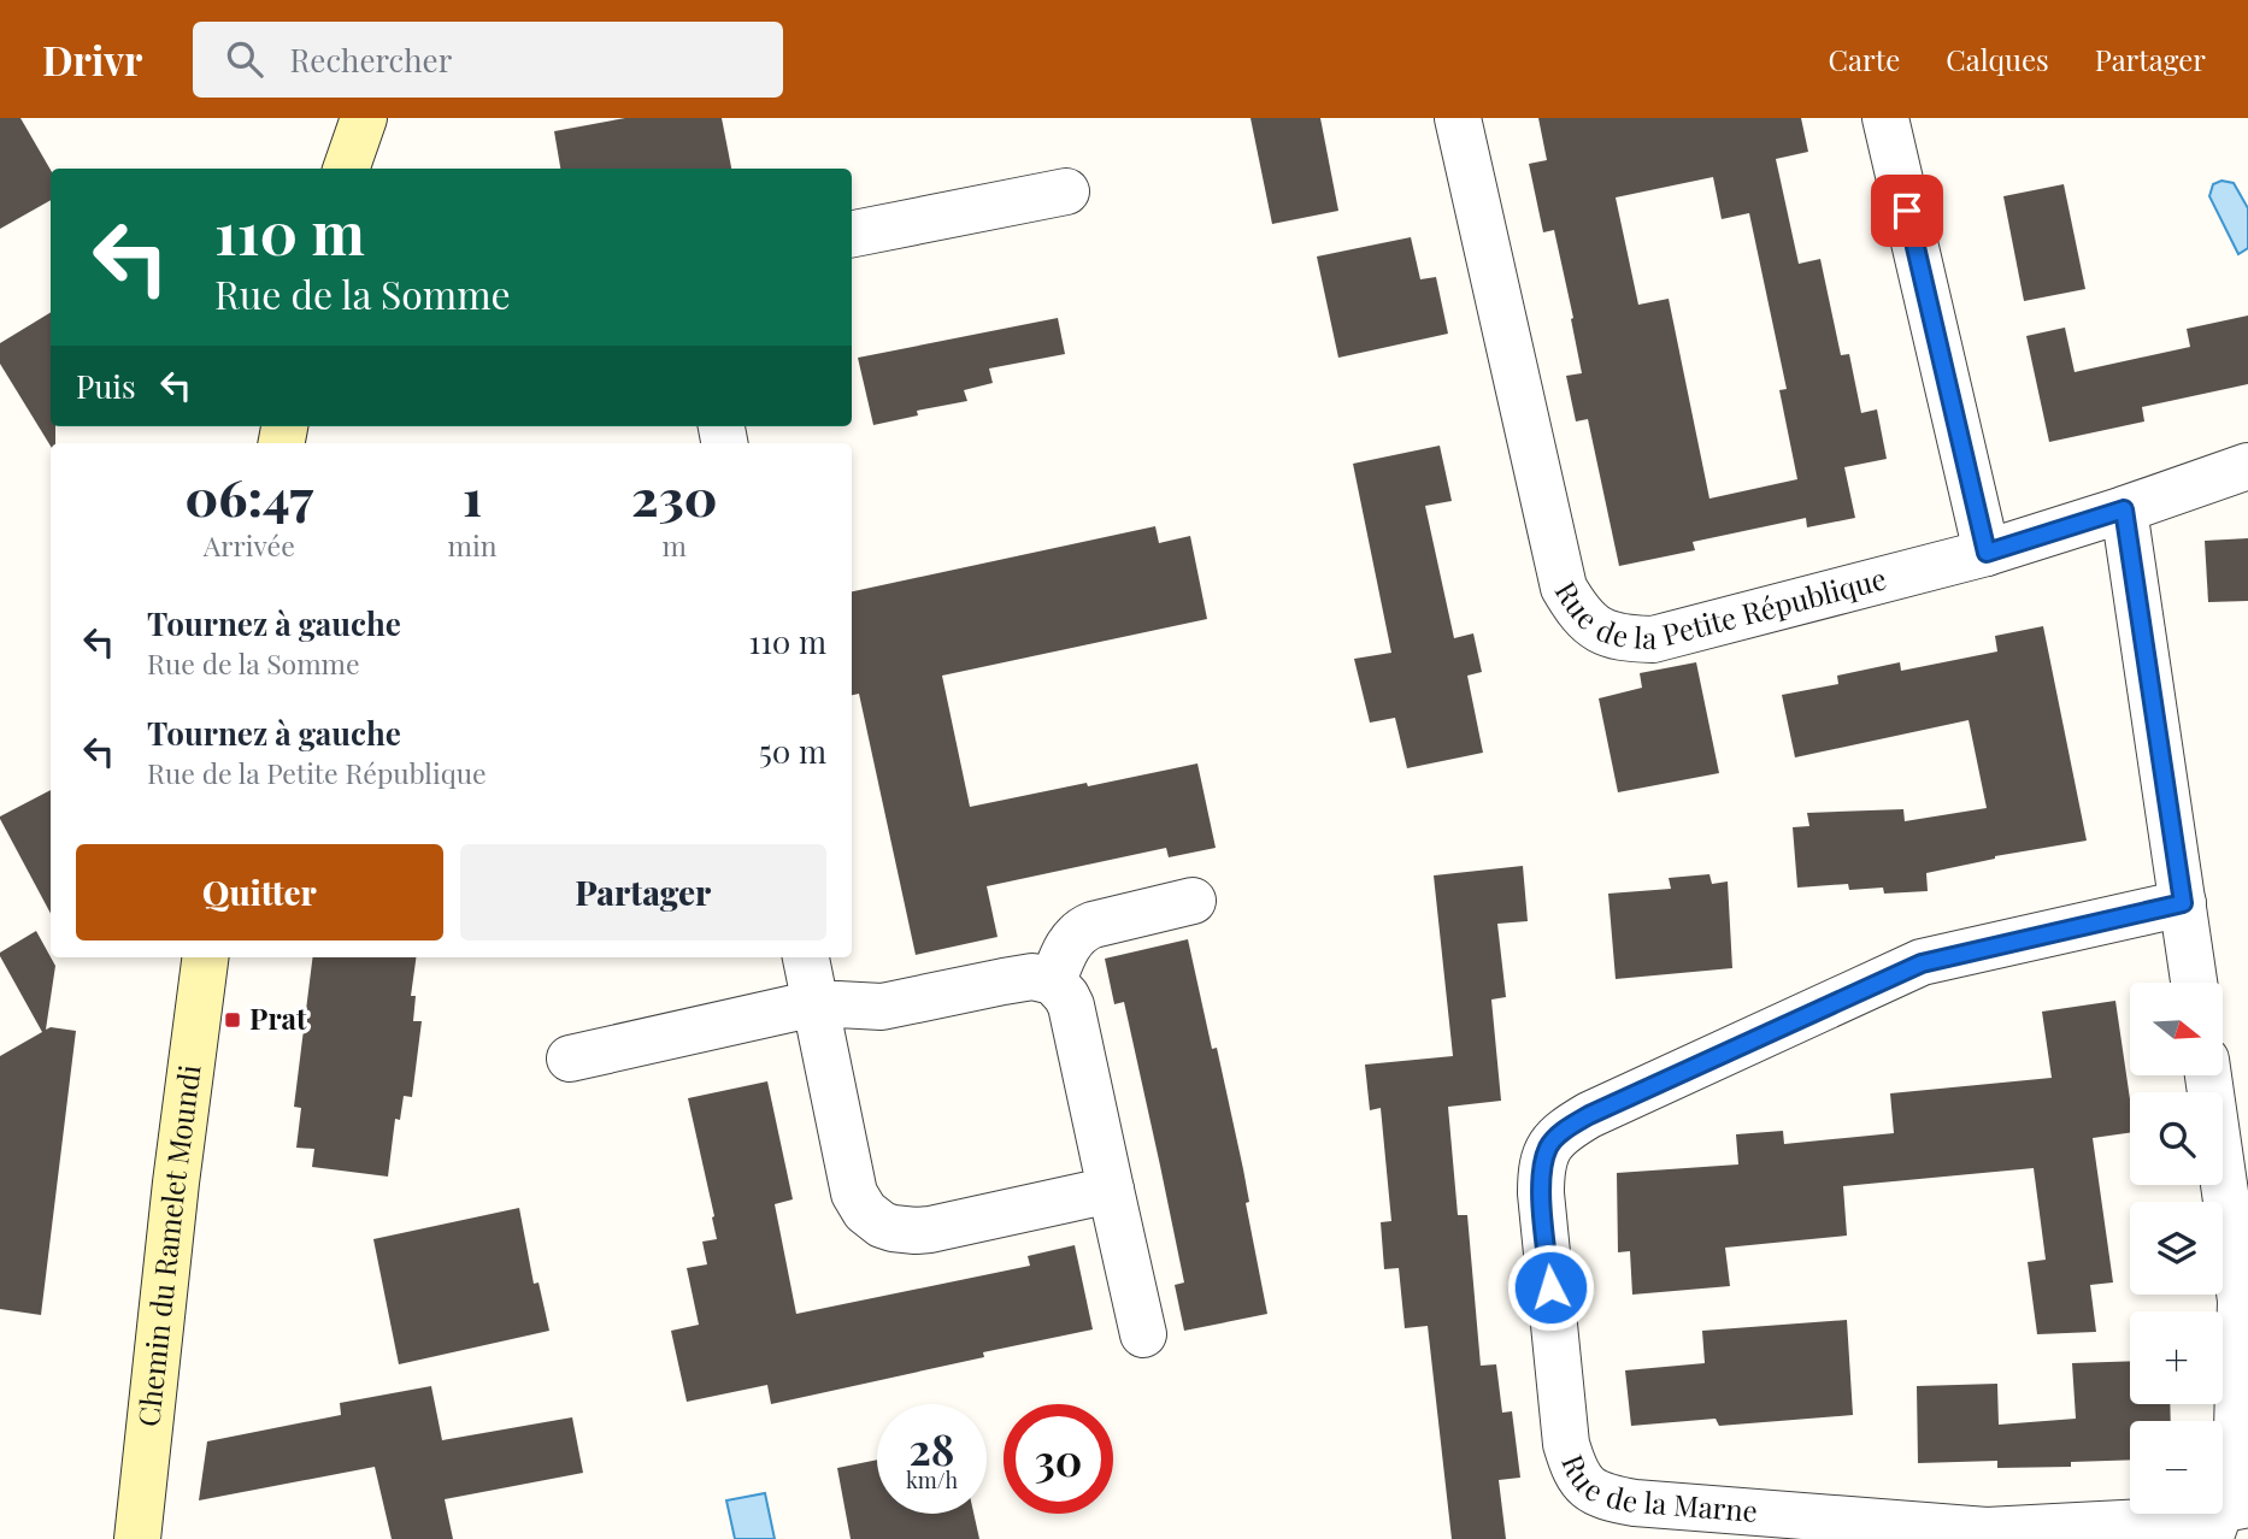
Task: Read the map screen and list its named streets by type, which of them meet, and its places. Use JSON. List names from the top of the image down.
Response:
{
  "streets": {
    "main road": ["Chemin du Ramelet Moundi"],
    "street": ["Rue de la Petite République", "Rue de la Marne"]
  },
  "places": {
    "transit": ["Prat"]
  },
  "north": "right",
  "page": {
    "header": "Drivr",
    "search": "Rechercher",
    "nav": ["Carte", "Calques", "Partager"],
    "turn": ["110 m", "Rue de la Somme"],
    "then": "Puis",
    "eta": [
      "06:47",
      "Arrivée",
      "1",
      "min",
      "230",
      "m"
    ],
    "list": [
      {
        "name": "Tournez à gauche",
        "note": "Rue de la Somme",
        "value": "110 m"
      },
      {
        "name": "Tournez à gauche",
        "note": "Rue de la Petite République",
        "value": "50 m"
      }
    ],
    "buttons": ["Quitter", "Partager"],
    "map_buttons": ["+", "−"],
    "speed": "28 km/h",
    "limit": "30"
  }
}
